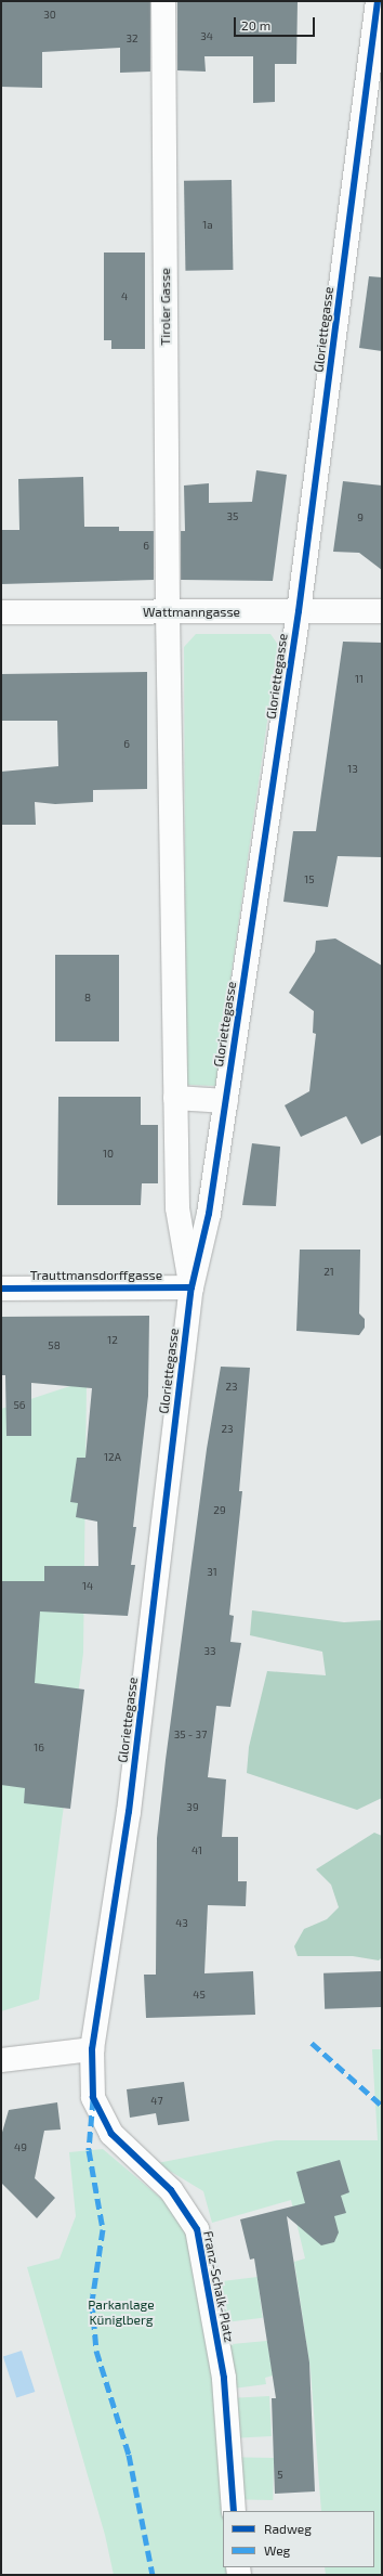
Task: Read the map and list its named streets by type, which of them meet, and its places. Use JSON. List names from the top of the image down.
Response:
{
  "streets": {
    "street": [
      "Tiroler Gasse",
      "Gloriettegasse",
      "Wattmanngasse",
      "Trauttmansdorffgasse",
      "Franz-Schalk-Platz"
    ]
  },
  "crossings": [
    ["Tiroler Gasse", "Gloriettegasse"],
    ["Tiroler Gasse", "Wattmanngasse"],
    ["Gloriettegasse", "Wattmanngasse"],
    ["Gloriettegasse", "Trauttmansdorffgasse"],
    ["Gloriettegasse", "Franz-Schalk-Platz"]
  ],
  "parks": ["Parkanlage Küniglberg"],
  "house_numbers": [
    "30",
    "34",
    "32",
    "1a",
    "4",
    "35",
    "9",
    "6",
    "11",
    "6",
    "13",
    "15",
    "8",
    "10",
    "21",
    "12",
    "58",
    "23",
    "56",
    "23",
    "12A",
    "29",
    "31",
    "14",
    "33",
    "35 - 37",
    "16",
    "39",
    "41",
    "43",
    "45",
    "47",
    "49",
    "5"
  ],
  "legend": ["Radweg", "Weg"],
  "scale_bar": "20 m"
}
